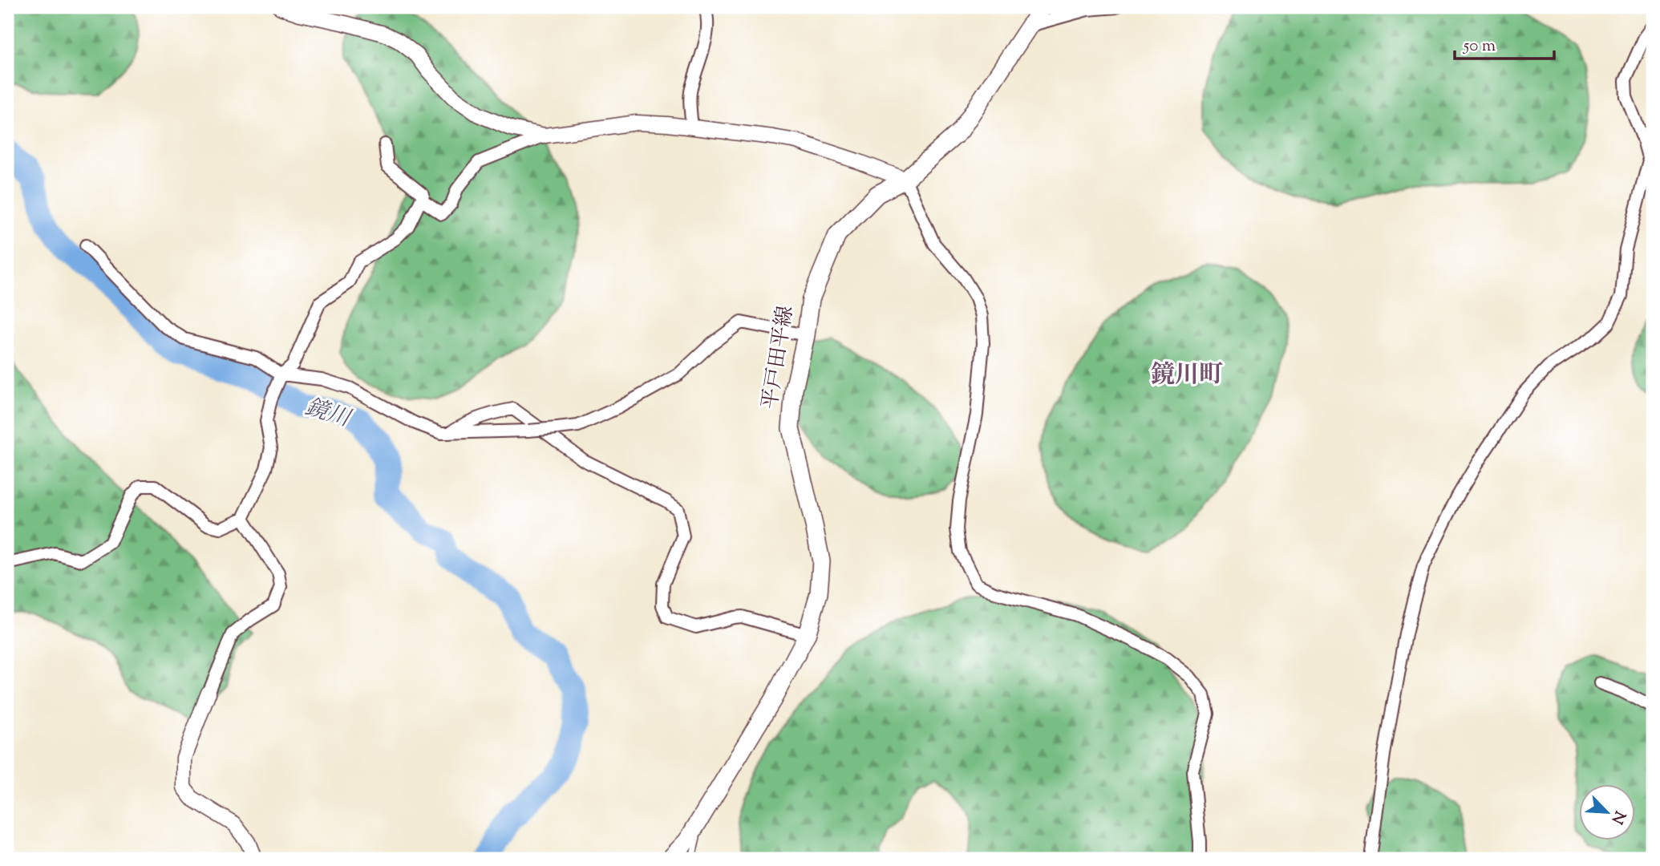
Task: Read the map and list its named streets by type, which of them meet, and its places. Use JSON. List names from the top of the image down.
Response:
{
  "streets": {
    "main road": ["平戸田平線"]
  },
  "districts": ["鏡川町"],
  "water": ["鏡川"],
  "scale_bar": "50 m",
  "north": "bottom right"
}
